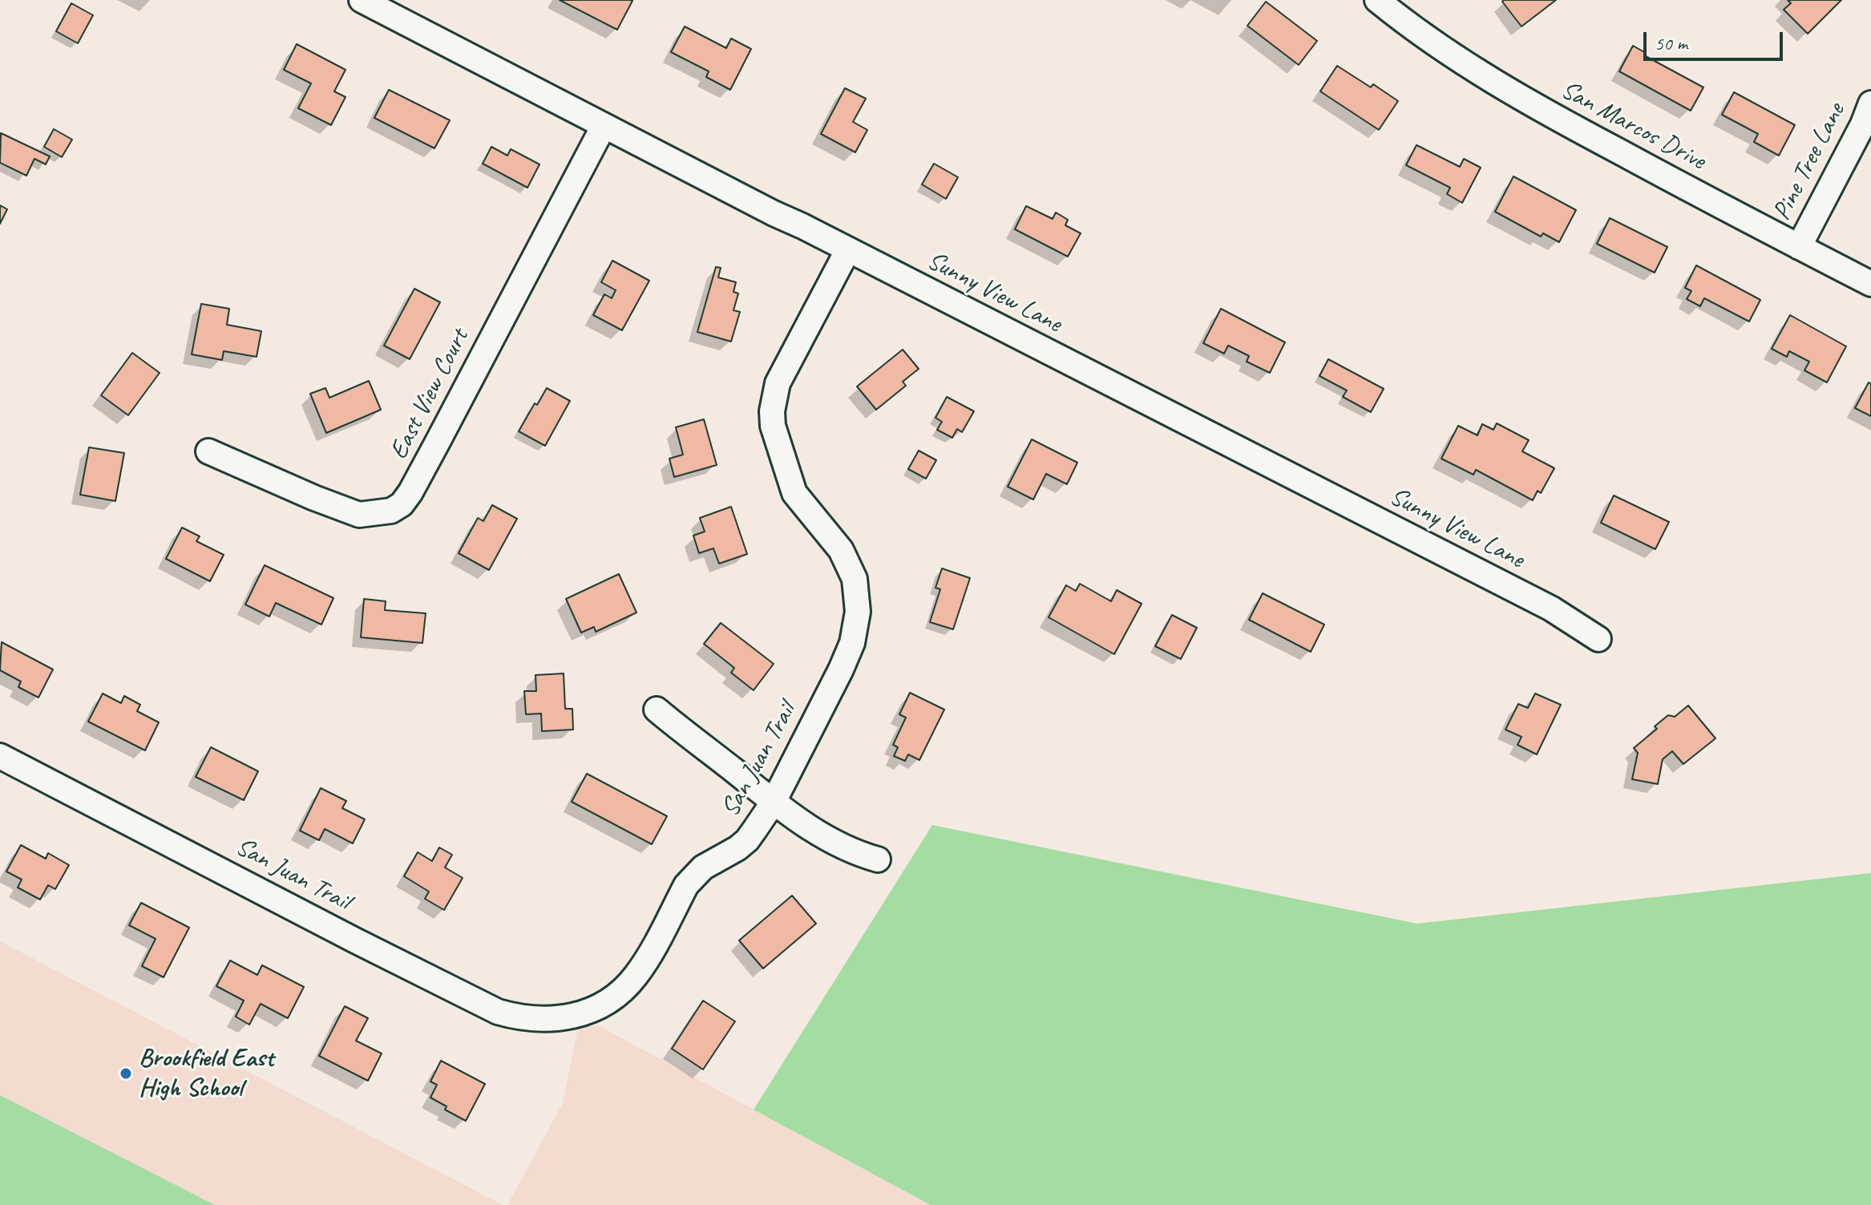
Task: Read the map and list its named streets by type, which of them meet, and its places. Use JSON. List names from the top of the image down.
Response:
{
  "streets": {
    "street": [
      "San Marcos Drive",
      "Pine Tree Lane",
      "Sunny View Lane",
      "East View Court",
      "San Juan Trail"
    ]
  },
  "crossings": [
    ["San Marcos Drive", "Pine Tree Lane"],
    ["Sunny View Lane", "East View Court"],
    ["Sunny View Lane", "San Juan Trail"]
  ],
  "places": ["Brookfield East High School"],
  "scale_bar": "50 m"
}
